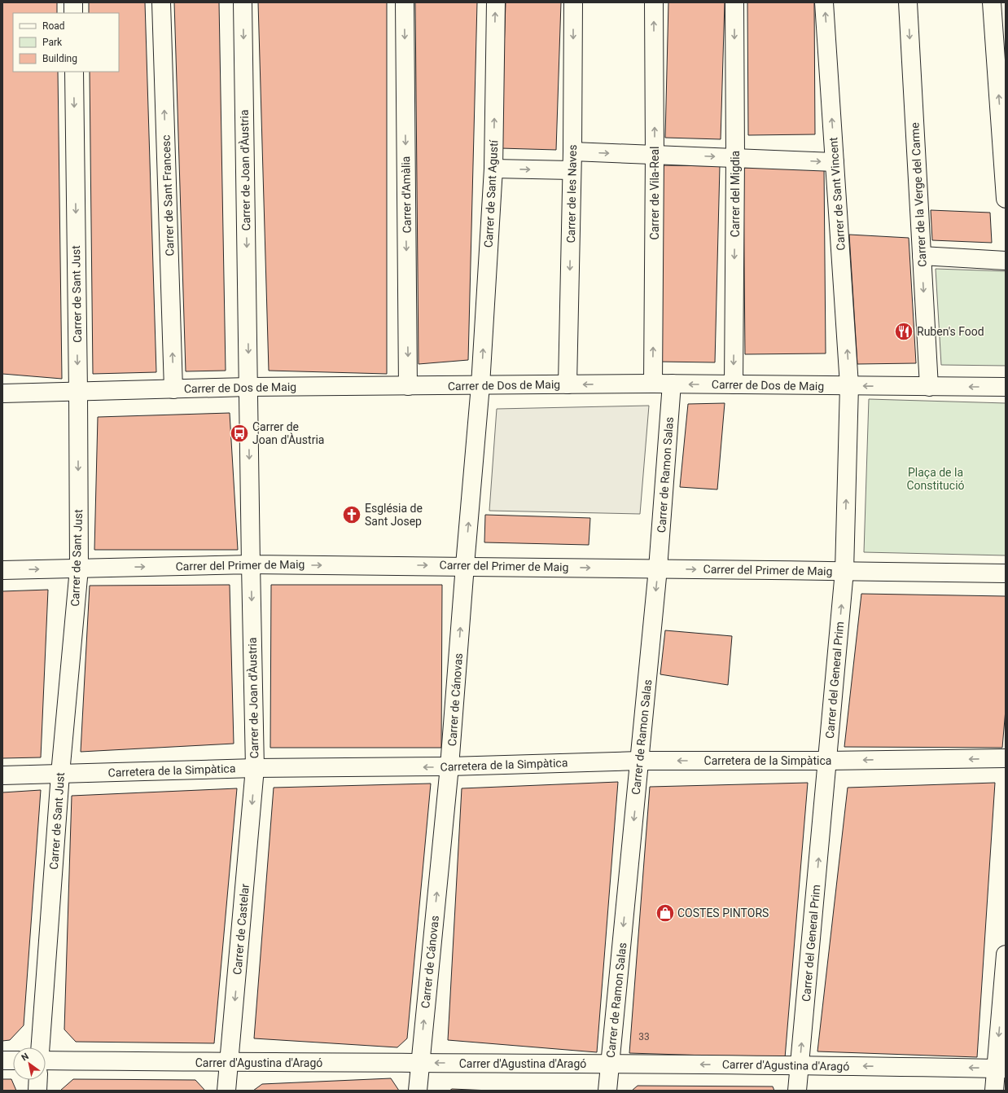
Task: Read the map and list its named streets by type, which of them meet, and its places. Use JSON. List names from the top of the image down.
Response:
{
  "streets": {
    "street": [
      "Carrer de Joan d'Àustria",
      "Carrer de Vila-Real",
      "Carrer de Sant Agustí",
      "Carrer de les Naves",
      "Carrer del Migdia",
      "Carrer de Sant Vincent",
      "Carrer d'Amàlia",
      "Carrer de la Verge del Carme",
      "Carrer de Sant Francesc",
      "Carrer de Sant Just",
      "Carrer de Dos de Maig",
      "Carrer de Ramon Salas",
      "Carrer del Primer de Maig",
      "Carrer del General Prim",
      "Carrer de Cánovas",
      "Carretera de la Simpàtica",
      "Carrer de Castelar",
      "Carrer d'Agustina d'Aragó"
    ]
  },
  "crossings": [
    ["Carrer de Joan d'Àustria", "Carrer de Dos de Maig"],
    ["Carrer de Joan d'Àustria", "Carrer del Primer de Maig"],
    ["Carrer de Joan d'Àustria", "Carretera de la Simpàtica"],
    ["Carrer de Joan d'Àustria", "Carrer de Castelar"],
    ["Carrer de Vila-Real", "Carrer de Dos de Maig"],
    ["Carrer de Sant Agustí", "Carrer de Dos de Maig"],
    ["Carrer de Sant Agustí", "Carrer de Cánovas"],
    ["Carrer de les Naves", "Carrer de Dos de Maig"],
    ["Carrer del Migdia", "Carrer de Dos de Maig"],
    ["Carrer de Sant Vincent", "Carrer de Dos de Maig"],
    ["Carrer de Sant Vincent", "Carrer del General Prim"],
    ["Carrer d'Amàlia", "Carrer de Dos de Maig"],
    ["Carrer de la Verge del Carme", "Carrer de Dos de Maig"],
    ["Carrer de Sant Francesc", "Carrer de Dos de Maig"],
    ["Carrer de Sant Just", "Carrer de Dos de Maig"],
    ["Carrer de Sant Just", "Carrer del Primer de Maig"],
    ["Carrer de Sant Just", "Carretera de la Simpàtica"],
    ["Carrer de Dos de Maig", "Carrer de Ramon Salas"],
    ["Carrer de Dos de Maig", "Carrer del General Prim"],
    ["Carrer de Dos de Maig", "Carrer de Cánovas"],
    ["Carrer de Ramon Salas", "Carrer del Primer de Maig"],
    ["Carrer de Ramon Salas", "Carretera de la Simpàtica"],
    ["Carrer de Ramon Salas", "Carrer d'Agustina d'Aragó"],
    ["Carrer del Primer de Maig", "Carrer del General Prim"],
    ["Carrer del Primer de Maig", "Carrer de Cánovas"],
    ["Carrer del General Prim", "Carretera de la Simpàtica"],
    ["Carrer del General Prim", "Carrer d'Agustina d'Aragó"],
    ["Carrer de Cánovas", "Carretera de la Simpàtica"],
    ["Carrer de Cánovas", "Carrer d'Agustina d'Aragó"],
    ["Carretera de la Simpàtica", "Carrer de Castelar"],
    ["Carrer de Castelar", "Carrer d'Agustina d'Aragó"]
  ],
  "one_way": [
    "Carrer de Joan d'Àustria",
    "Carrer de Vila-Real",
    "Carrer de Sant Agustí",
    "Carrer de les Naves",
    "Carrer del Migdia",
    "Carrer de Sant Vincent",
    "Carrer d'Amàlia",
    "Carrer de Sant Francesc",
    "Carrer de Sant Just",
    "Carrer de Ramon Salas",
    "Carrer del Primer de Maig",
    "Carrer del General Prim",
    "Carrer de Cánovas",
    "Carretera de la Simpàtica",
    "Carrer de Castelar",
    "Carrer d'Agustina d'Aragó"
  ],
  "parks": ["Plaça de la Constitució"],
  "places": {
    "restaurant": ["Ruben's Food"],
    "bus stop": ["Carrer de Joan d'Àustria"],
    "church": ["Església de Sant Josep"],
    "shop": ["COSTES PINTORS"]
  },
  "house_numbers": ["33"],
  "legend": ["Road", "Park", "Building"],
  "north": "top left"
}
